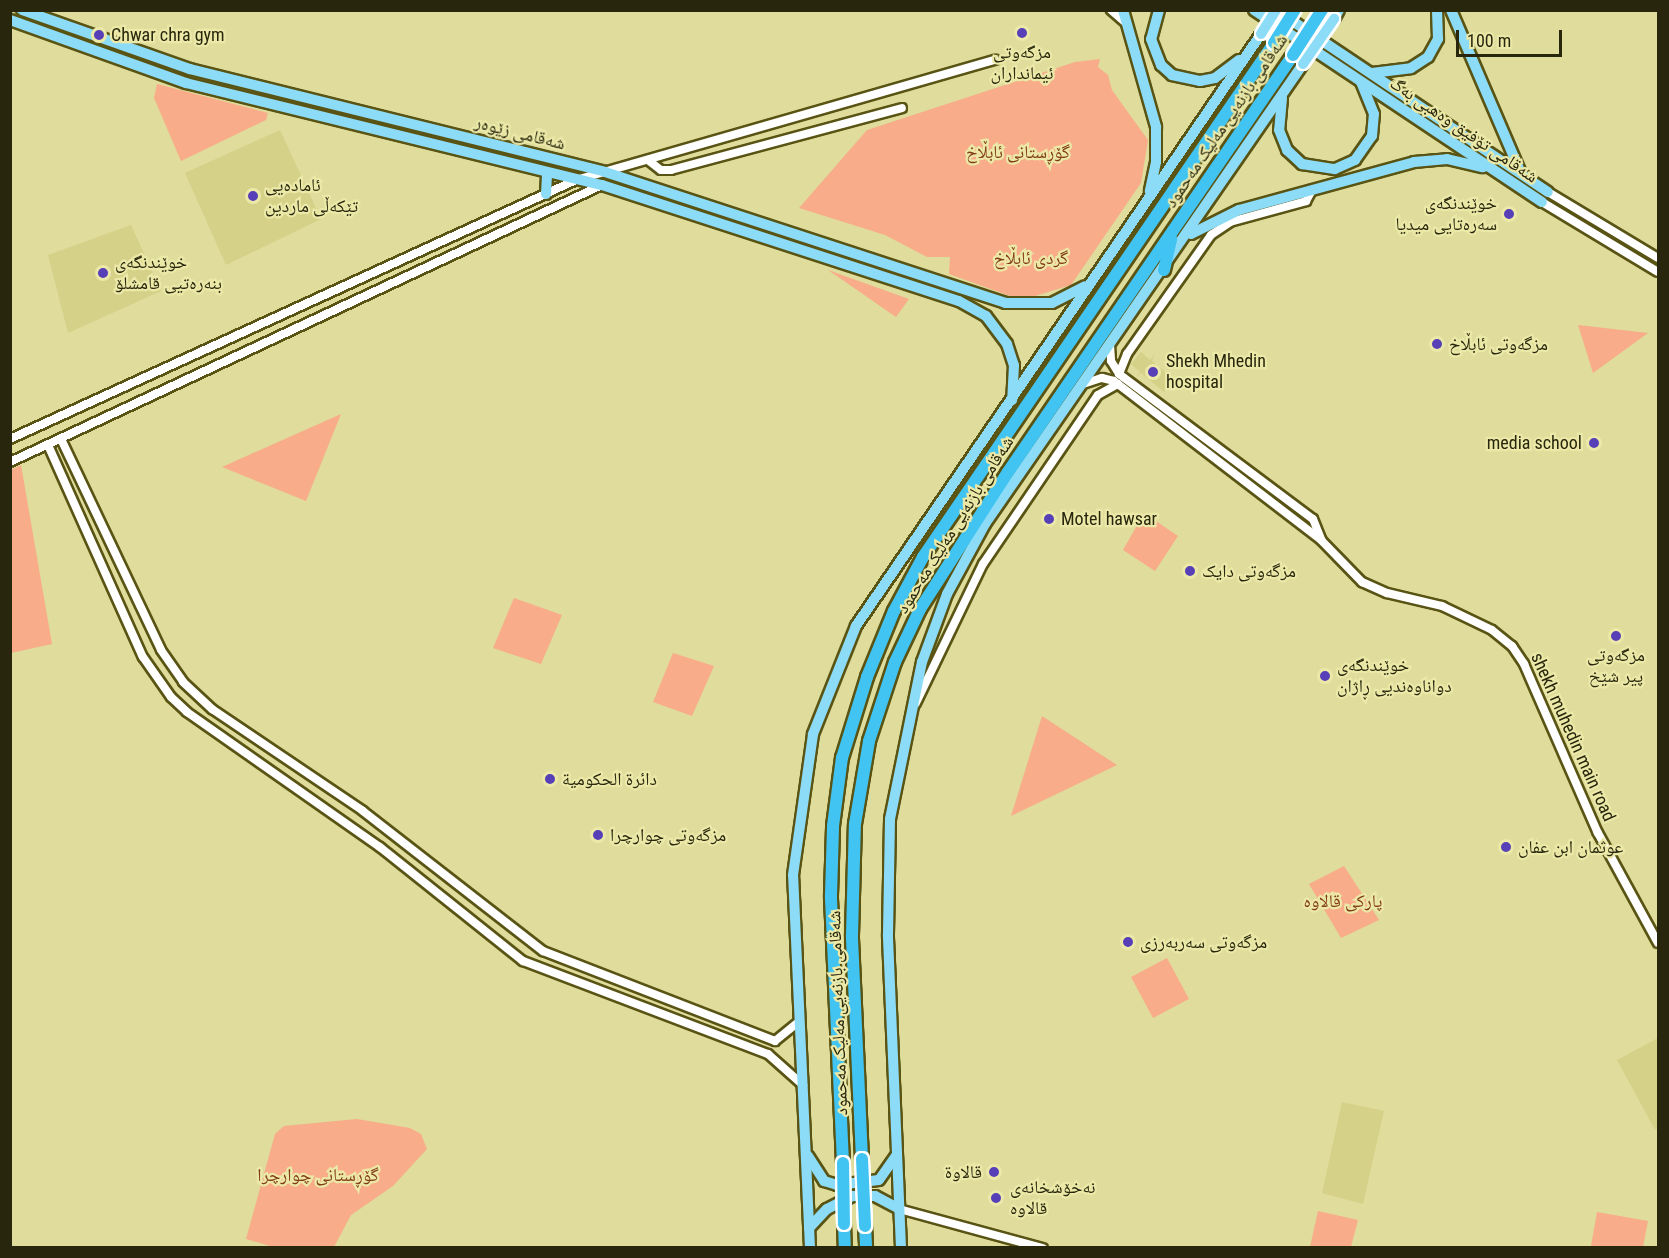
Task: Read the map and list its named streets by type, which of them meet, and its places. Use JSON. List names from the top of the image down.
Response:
{
  "streets": {
    "highway": ["شەقامی بازنەیی مەلیک مەحمود"],
    "main road": ["شەقامی تۆفیق وەهبی بەگ", "شەقامی زێوەر"],
    "street": ["shekh muhedin main road"]
  },
  "parks": [
    "گۆڕستانی ئابڵاخ",
    "گردی ئابڵاخ",
    "پارکی قالاوە",
    "گۆڕستانی چوارچرا"
  ],
  "places": [
    "مزگەوتی ئیمانداران",
    "Chwar chra gym",
    "ئامادەیی تێکەڵی ماردین",
    "خوێندنگەی سەرەتایی میدیا",
    "خوێندنگەی بنەرەتیی قامشلۆ",
    "مزگەوتی ئابڵاخ",
    "Shekh Mhedin hospital",
    "media school",
    "Motel hawsar",
    "مزگەوتی دایک",
    "مزگەوتی پیر شێخ",
    "خوێندنگەی دواناوەندیی ڕاژان",
    "دائرة الحكومية",
    "مزگەوتی چوارچرا",
    "عوثمان ابن عفان",
    "مزگەوتی سەربەرزی",
    "قالاوة",
    "نەخۆشخانەی قالاوە"
  ],
  "scale_bar": "100 m"
}
